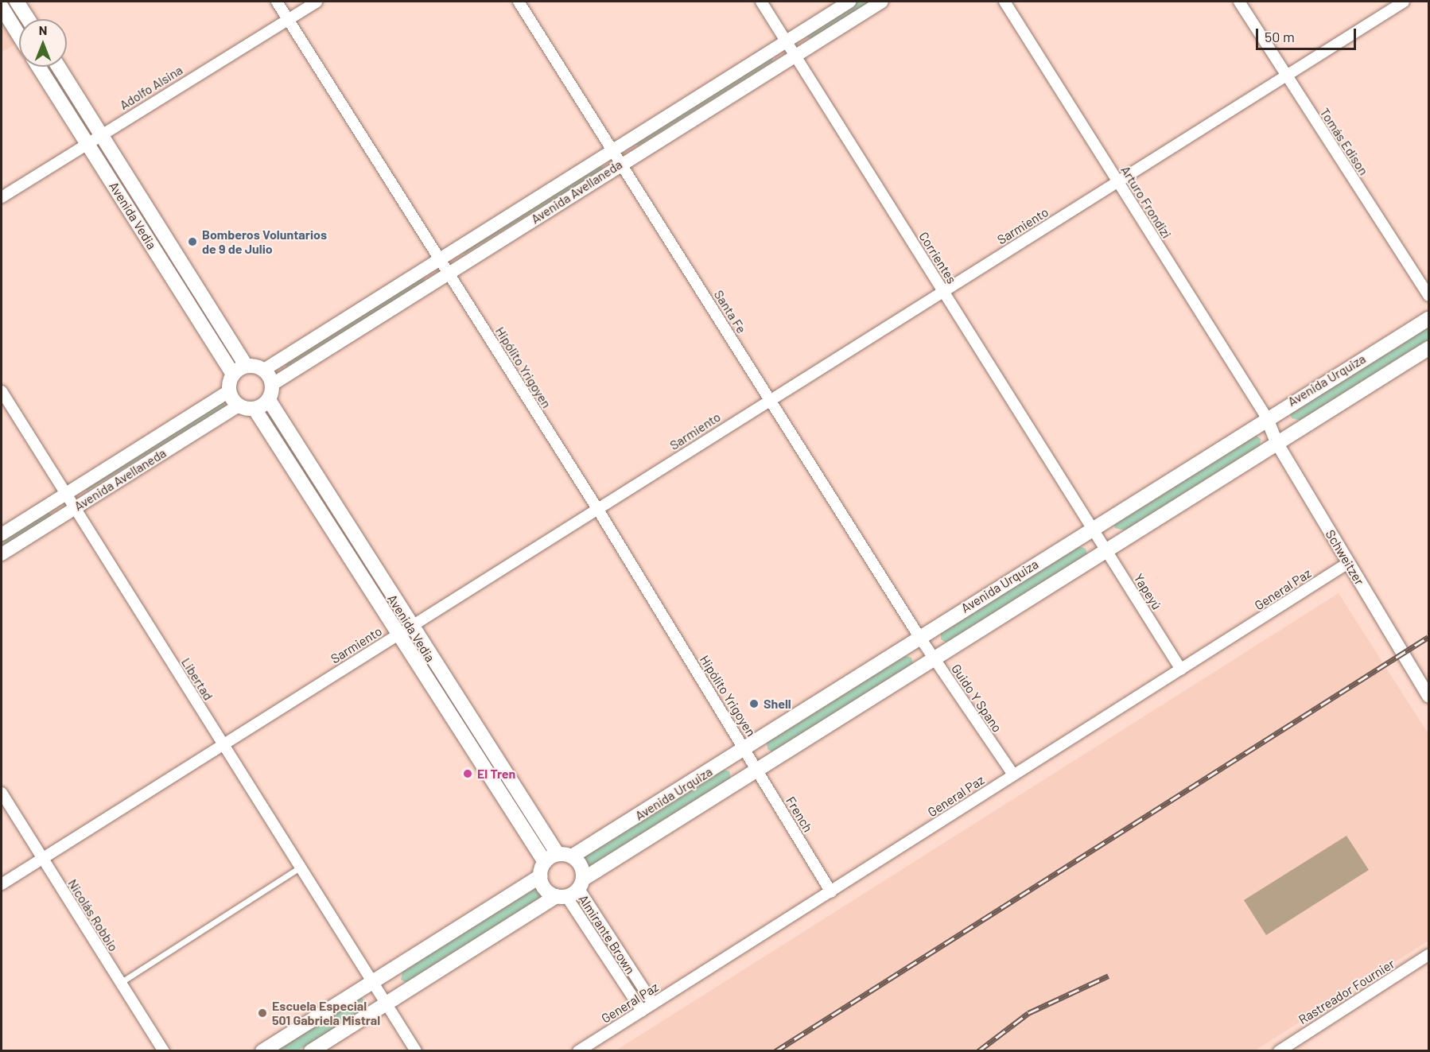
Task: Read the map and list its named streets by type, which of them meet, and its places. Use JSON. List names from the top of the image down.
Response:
{
  "streets": {
    "main road": ["Avenida Vedia", "Avenida Urquiza"],
    "street": [
      "Adolfo Alsina",
      "Tomás Edison",
      "Avenida Avellaneda",
      "Arturo Frondizi",
      "Sarmiento",
      "Corrientes",
      "Santa Fe",
      "Hipólito Yrigoyen",
      "Schweitzer",
      "General Paz",
      "Yapeyú",
      "Libertad",
      "Guido Y Spano",
      "French",
      "Nicolás Robbio",
      "Almirante Brown",
      "Rastreador Fournier"
    ]
  },
  "crossings": [
    ["Adolfo Alsina", "Avenida Vedia"],
    ["Adolfo Alsina", "Hipólito Yrigoyen"],
    ["Tomás Edison", "Sarmiento"],
    ["Avenida Avellaneda", "Avenida Vedia"],
    ["Avenida Avellaneda", "Corrientes"],
    ["Avenida Avellaneda", "Santa Fe"],
    ["Avenida Avellaneda", "Hipólito Yrigoyen"],
    ["Avenida Avellaneda", "Libertad"],
    ["Arturo Frondizi", "Sarmiento"],
    ["Arturo Frondizi", "Avenida Urquiza"],
    ["Arturo Frondizi", "Schweitzer"],
    ["Avenida Vedia", "Sarmiento"],
    ["Avenida Vedia", "Avenida Urquiza"],
    ["Avenida Vedia", "Almirante Brown"],
    ["Sarmiento", "Corrientes"],
    ["Sarmiento", "Santa Fe"],
    ["Sarmiento", "Hipólito Yrigoyen"],
    ["Sarmiento", "Libertad"],
    ["Sarmiento", "Nicolás Robbio"],
    ["Corrientes", "Avenida Urquiza"],
    ["Corrientes", "Yapeyú"],
    ["Santa Fe", "Avenida Urquiza"],
    ["Santa Fe", "Guido Y Spano"],
    ["Hipólito Yrigoyen", "Avenida Urquiza"],
    ["Hipólito Yrigoyen", "French"],
    ["Avenida Urquiza", "Schweitzer"],
    ["Avenida Urquiza", "Yapeyú"],
    ["Avenida Urquiza", "Guido Y Spano"],
    ["Avenida Urquiza", "French"],
    ["Avenida Urquiza", "Almirante Brown"],
    ["Schweitzer", "General Paz"],
    ["General Paz", "Yapeyú"],
    ["General Paz", "Guido Y Spano"],
    ["General Paz", "French"],
    ["General Paz", "Almirante Brown"]
  ],
  "places": [
    "Bomberos Voluntarios de 9 de Julio",
    "Shell",
    "El Tren",
    "Escuela Especial 501 Gabriela Mistral"
  ],
  "scale_bar": "50 m",
  "north": "top"
}
